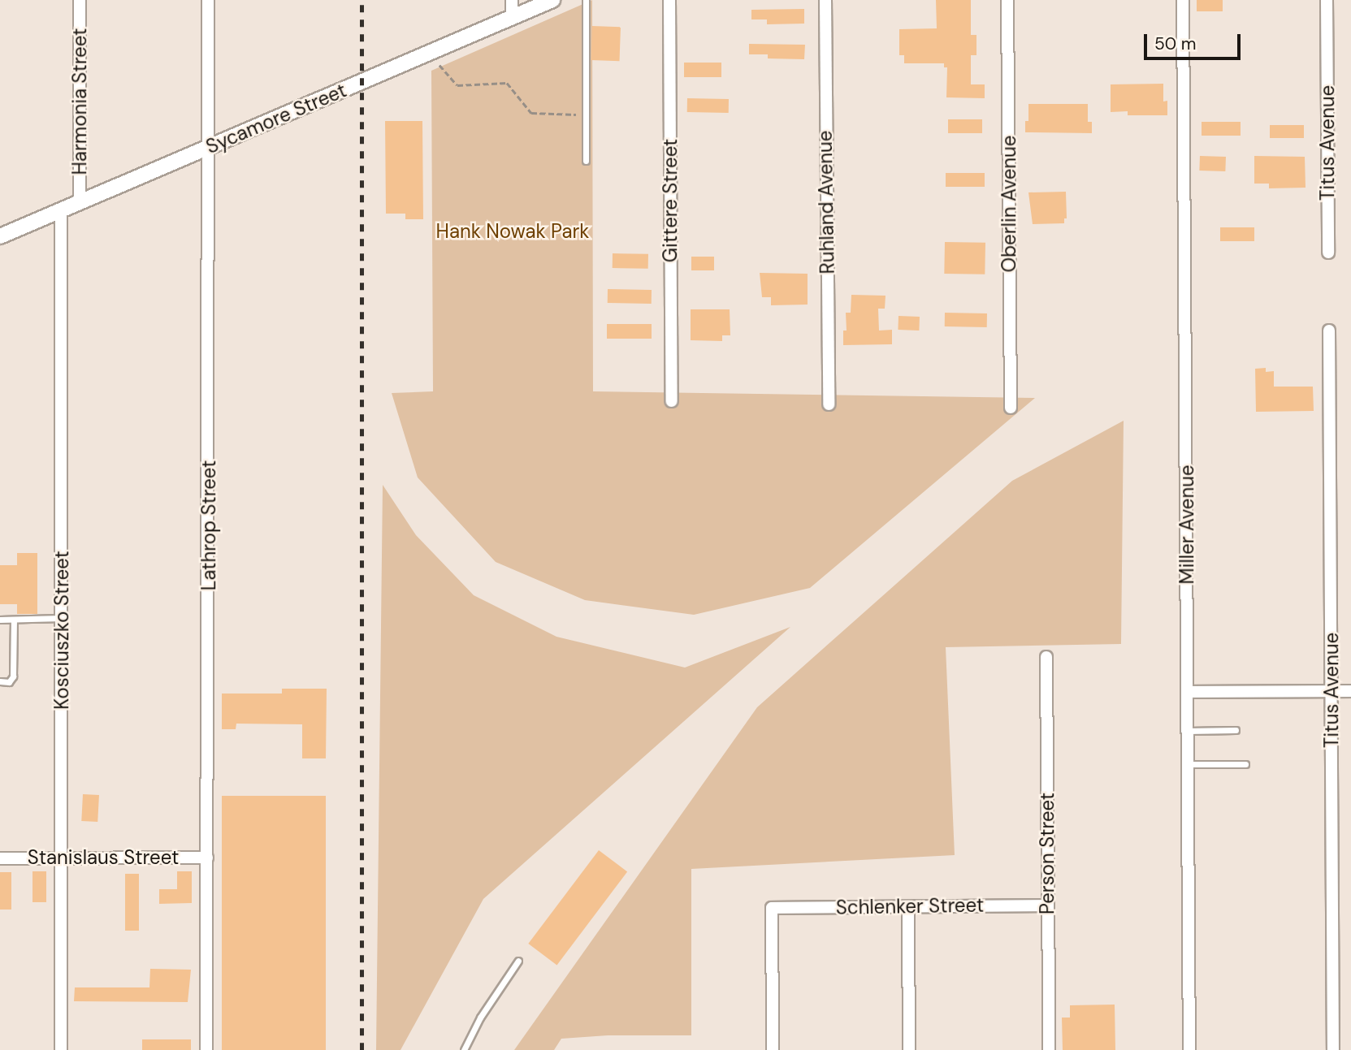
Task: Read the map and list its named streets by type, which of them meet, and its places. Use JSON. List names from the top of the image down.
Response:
{
  "streets": {
    "street": [
      "Harmonia Street",
      "Sycamore Street",
      "Titus Avenue",
      "Gittere Street",
      "Ruhland Avenue",
      "Oberlin Avenue",
      "Miller Avenue",
      "Lathrop Street",
      "Kosciuszko Street",
      "Person Street",
      "Stanislaus Street",
      "Schlenker Street"
    ]
  },
  "crossings": [
    ["Harmonia Street", "Sycamore Street"],
    ["Sycamore Street", "Lathrop Street"],
    ["Sycamore Street", "Kosciuszko Street"],
    ["Lathrop Street", "Stanislaus Street"],
    ["Kosciuszko Street", "Stanislaus Street"],
    ["Person Street", "Schlenker Street"]
  ],
  "parks": ["Hank Nowak Park"],
  "scale_bar": "50 m"
}
